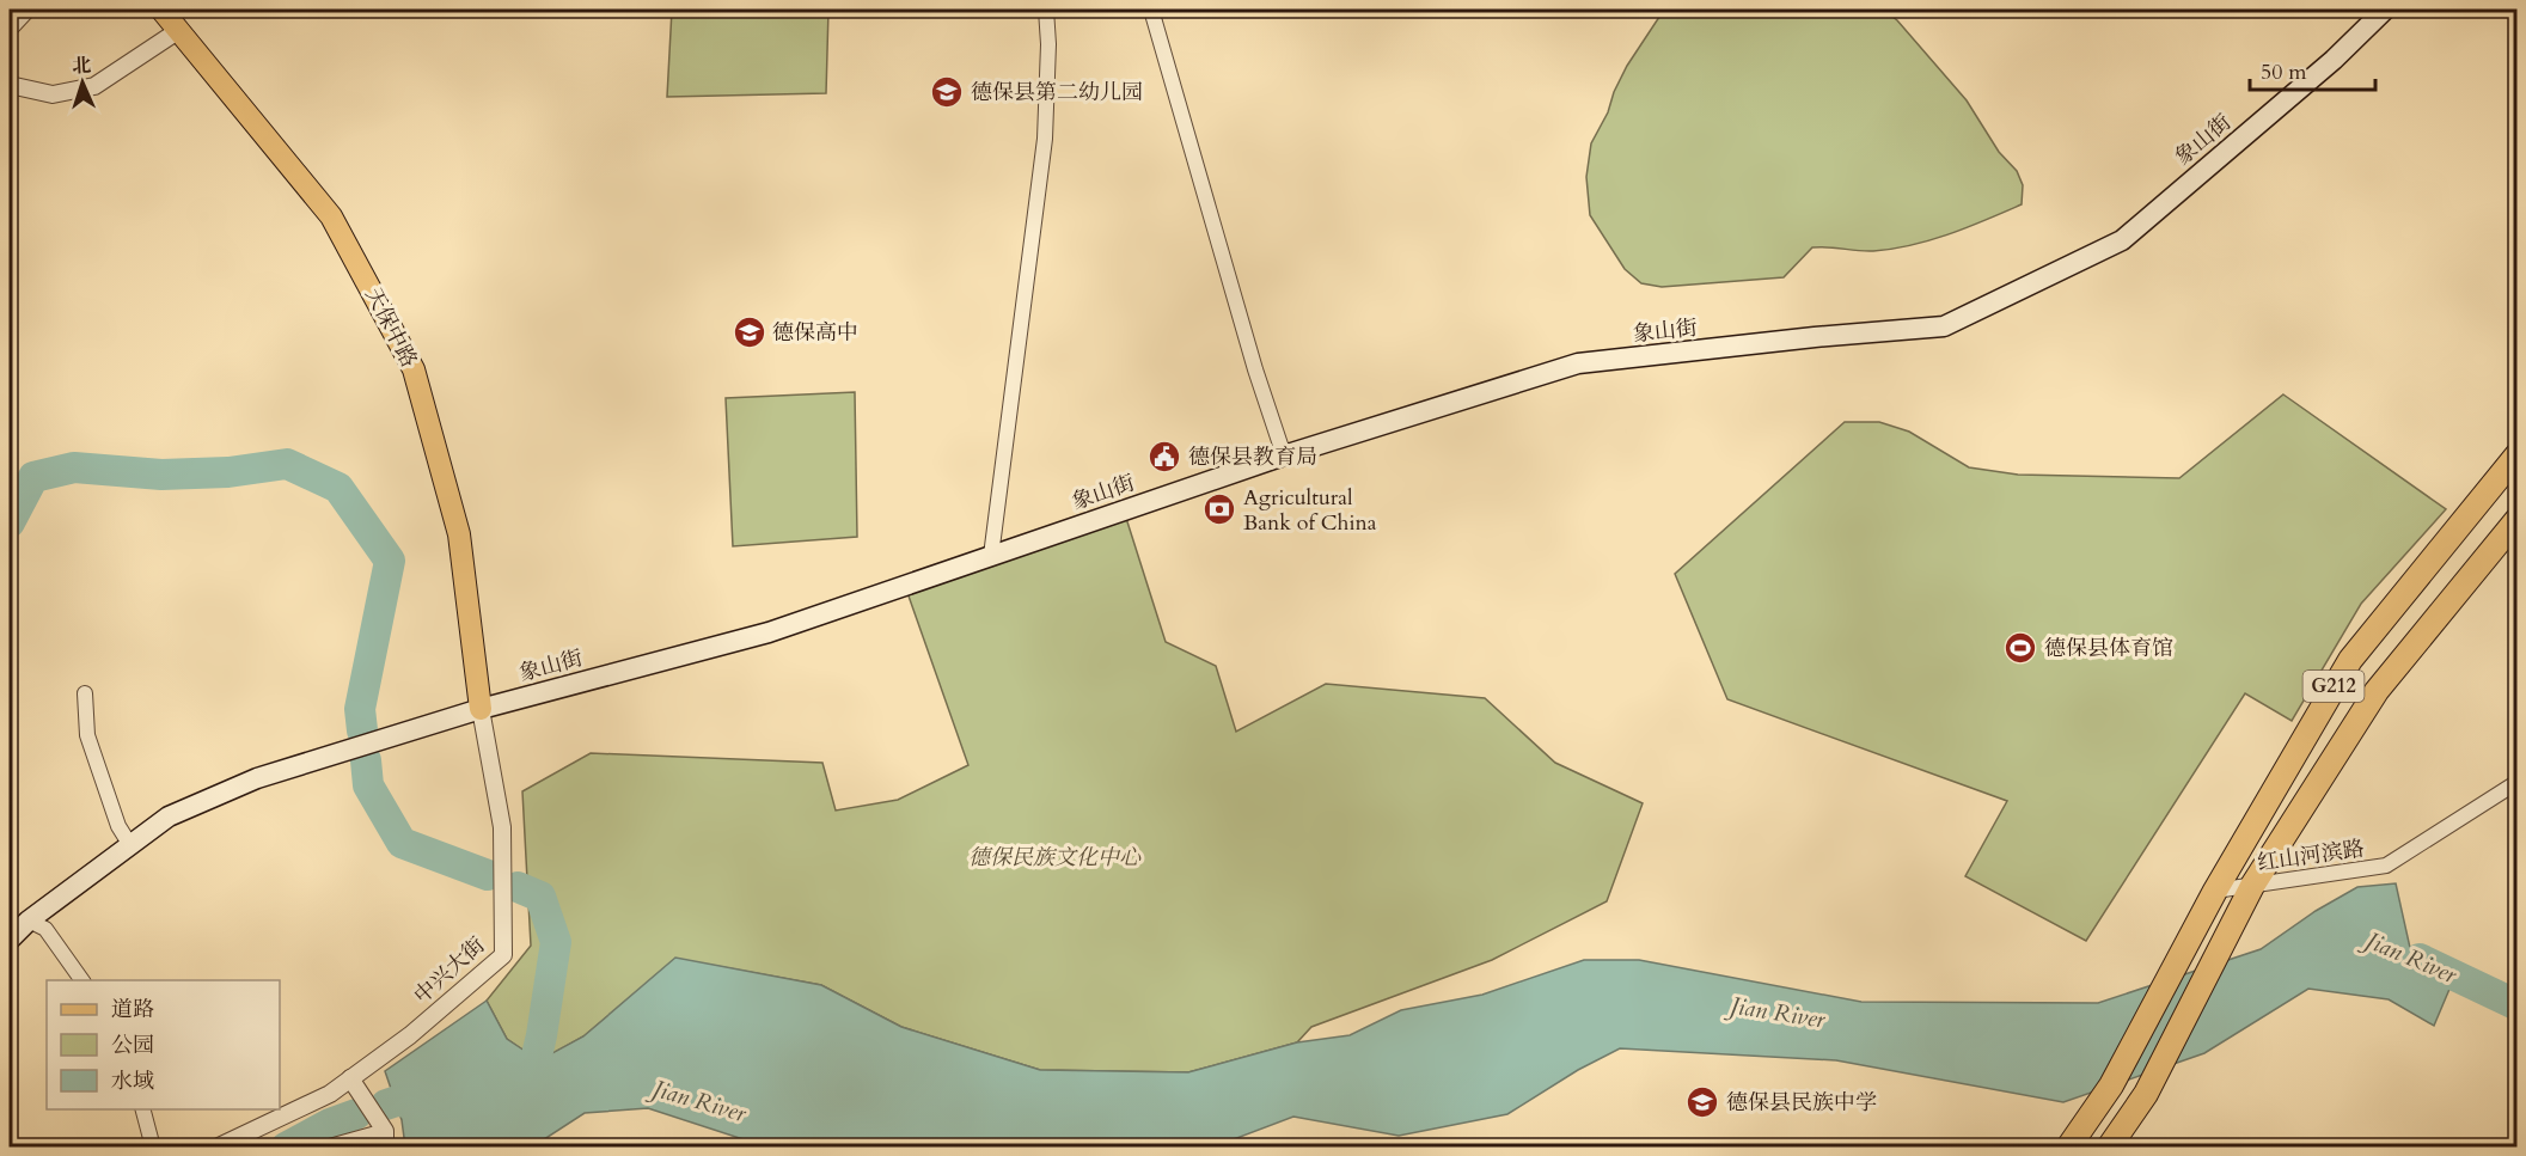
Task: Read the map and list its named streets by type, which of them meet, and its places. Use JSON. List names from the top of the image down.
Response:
{
  "streets": {
    "highway": ["G212"],
    "main road": ["象山街", "天保中路"],
    "street": ["红山河滨路", "中兴大街"]
  },
  "crossings": [
    ["象山街", "天保中路"],
    ["象山街", "中兴大街"],
    ["天保中路", "中兴大街"],
    ["G212", "红山河滨路"]
  ],
  "water": ["Jian River"],
  "parks": ["德保民族文化中心"],
  "places": {
    "school or university": ["德保县第二幼儿园", "德保高中", "德保县民族中学"],
    "public building": ["德保县教育局"],
    "bank": ["Agricultural Bank of China"],
    "sports": ["德保县体育馆"]
  },
  "legend": ["道路", "公园", "水域"],
  "scale_bar": "50 m",
  "north": "top"
}
